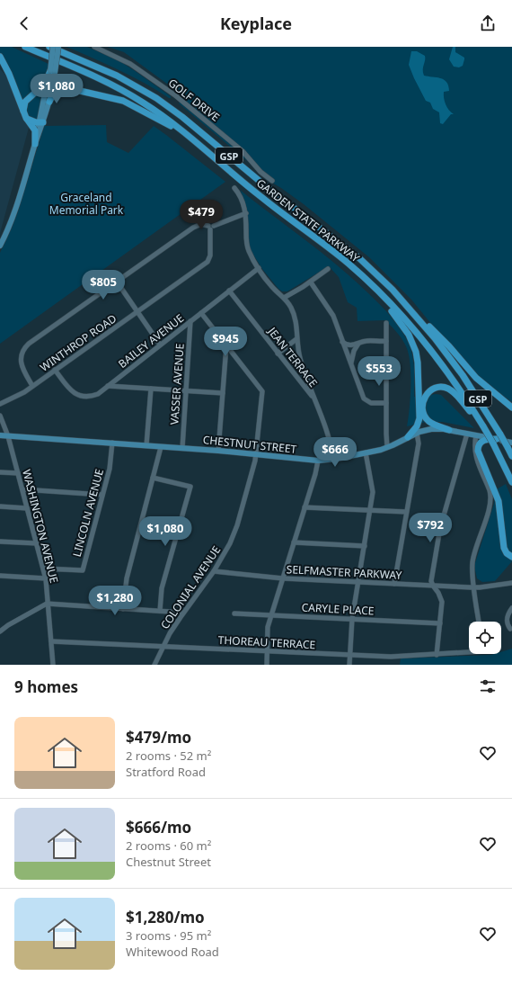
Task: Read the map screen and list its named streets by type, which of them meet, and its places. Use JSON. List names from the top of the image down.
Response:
{
  "streets": {
    "highway": ["GSP", "GARDEN STATE PARKWAY"],
    "main road": ["CHESTNUT STREET"],
    "street": [
      "GOLF DRIVE",
      "BAILEY AVENUE",
      "WINTHROP ROAD",
      "JEAN TERRACE",
      "VASSER AVENUE",
      "LINCOLN AVENUE",
      "WASHINGTON AVENUE",
      "SELFMASTER PARKWAY",
      "COLONIAL AVENUE",
      "CARYLE PLACE",
      "THOREAU TERRACE"
    ]
  },
  "crossings": [
    ["GARDEN STATE PARKWAY", "CHESTNUT STREET"],
    ["BAILEY AVENUE", "WINTHROP ROAD"],
    ["BAILEY AVENUE", "JEAN TERRACE"],
    ["BAILEY AVENUE", "VASSER AVENUE"],
    ["VASSER AVENUE", "CHESTNUT STREET"],
    ["CHESTNUT STREET", "LINCOLN AVENUE"],
    ["CHESTNUT STREET", "WASHINGTON AVENUE"],
    ["CHESTNUT STREET", "COLONIAL AVENUE"],
    ["LINCOLN AVENUE", "WASHINGTON AVENUE"],
    ["WASHINGTON AVENUE", "THOREAU TERRACE"],
    ["SELFMASTER PARKWAY", "COLONIAL AVENUE"],
    ["COLONIAL AVENUE", "THOREAU TERRACE"]
  ],
  "parks": ["Graceland Memorial Park"],
  "page": {
    "header": "Keyplace",
    "price": [
      "$1,080",
      "$479",
      "$805",
      "$945",
      "$553",
      "$666",
      "$792",
      "$1,080",
      "$1,280"
    ],
    "heading": "9 homes",
    "list": [
      {
        "name": "$479/mo",
        "note": "2 rooms · 52 m² · Stratford Road"
      },
      {
        "name": "$666/mo",
        "note": "2 rooms · 60 m² · Chestnut Street"
      },
      {
        "name": "$1,280/mo",
        "note": "3 rooms · 95 m² · Whitewood Road"
      }
    ]
  }
}
